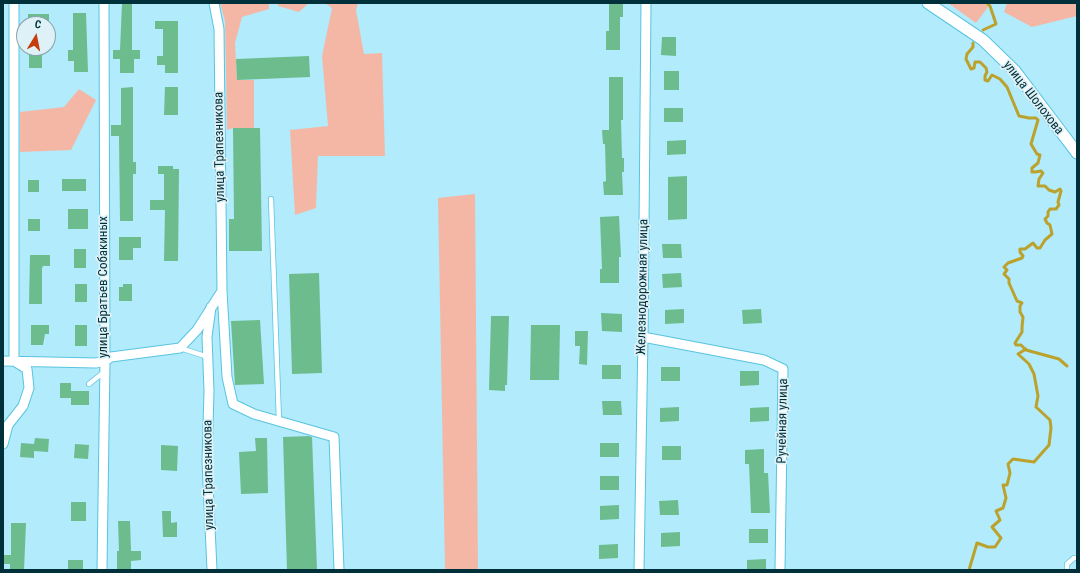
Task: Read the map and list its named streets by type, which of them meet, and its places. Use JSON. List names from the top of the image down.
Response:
{
  "streets": {
    "street": [
      "улица Шолохова",
      "улица Трапезникова",
      "улица Братьев Собакиных",
      "Железнодорожная улица",
      "Ручейная улица"
    ]
  },
  "crossings": [
    ["Железнодорожная улица", "Ручейная улица"]
  ],
  "north": "top"
}
